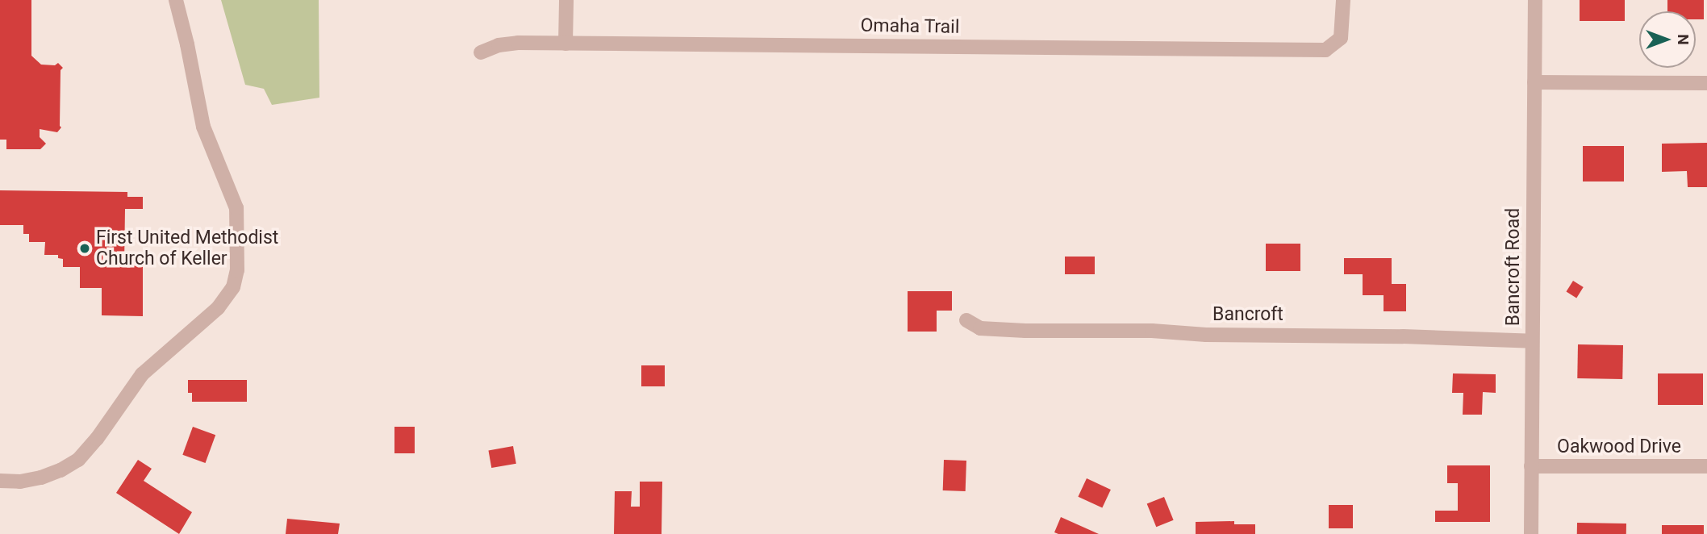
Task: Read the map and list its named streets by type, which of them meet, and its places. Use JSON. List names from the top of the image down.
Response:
{
  "streets": {
    "street": [
      "Omaha Trail",
      "Bancroft Road",
      "Bancroft",
      "Oakwood Drive"
    ]
  },
  "crossings": [
    ["Bancroft Road", "Bancroft"],
    ["Bancroft Road", "Oakwood Drive"]
  ],
  "places": ["First United Methodist Church of Keller"],
  "north": "right"
}
